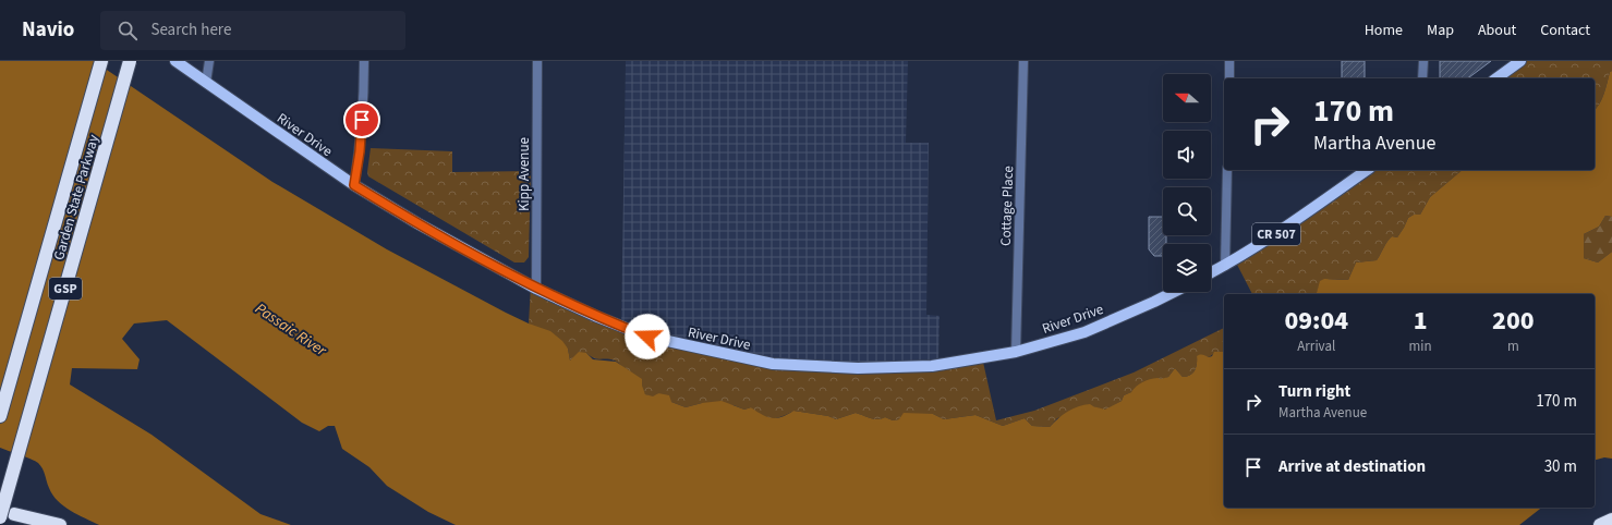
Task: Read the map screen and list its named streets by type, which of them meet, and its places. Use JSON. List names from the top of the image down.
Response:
{
  "streets": {
    "highway": ["Garden State Parkway", "GSP"],
    "main road": ["River Drive", "CR 507"],
    "street": ["Kipp Avenue", "Cottage Place"]
  },
  "crossings": [
    ["River Drive", "Kipp Avenue"],
    ["River Drive", "Cottage Place"]
  ],
  "water": ["Passaic River"],
  "north": "left",
  "page": {
    "header": "Navio",
    "search": "Search here",
    "nav": [
      "Home",
      "Map",
      "About",
      "Contact"
    ],
    "turn": ["170 m", "Martha Avenue"],
    "eta": [
      "09:04",
      "Arrival",
      "1",
      "min",
      "200",
      "m"
    ],
    "list": [
      {
        "name": "Turn right",
        "note": "Martha Avenue",
        "value": "170 m"
      },
      {
        "name": "Arrive at destination",
        "value": "30 m"
      }
    ]
  }
}
